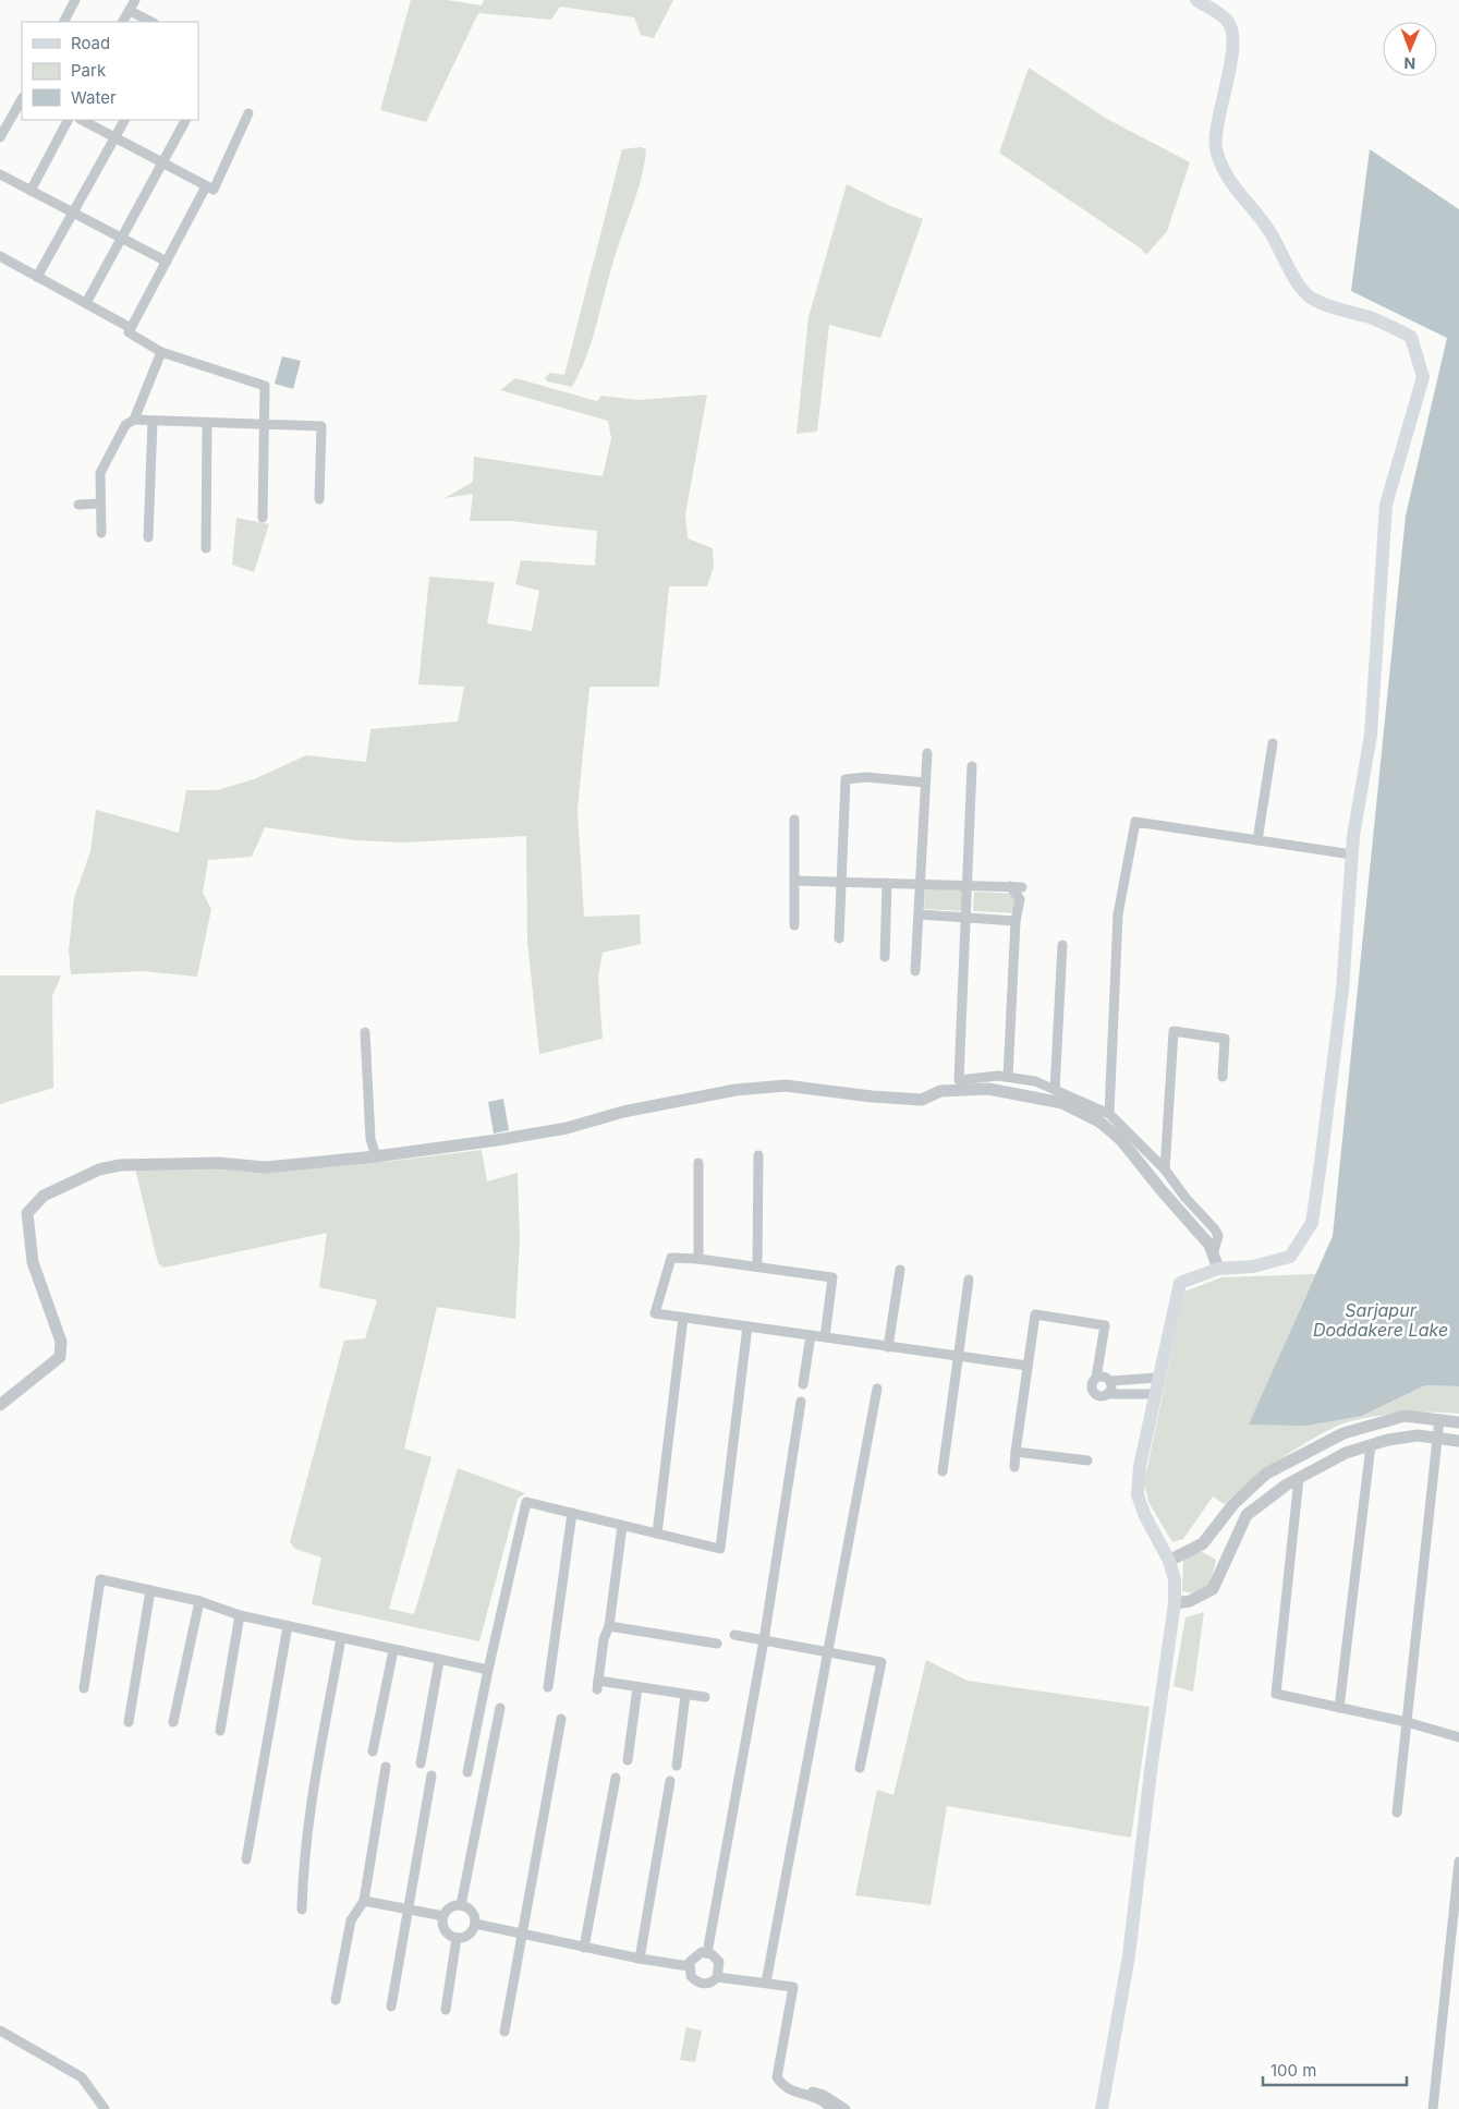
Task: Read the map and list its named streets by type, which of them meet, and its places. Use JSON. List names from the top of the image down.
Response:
{
  "water": ["Sarjapur Doddakere Lake"],
  "legend": ["Road", "Park", "Water"],
  "scale_bar": "100 m",
  "north": "bottom"
}
